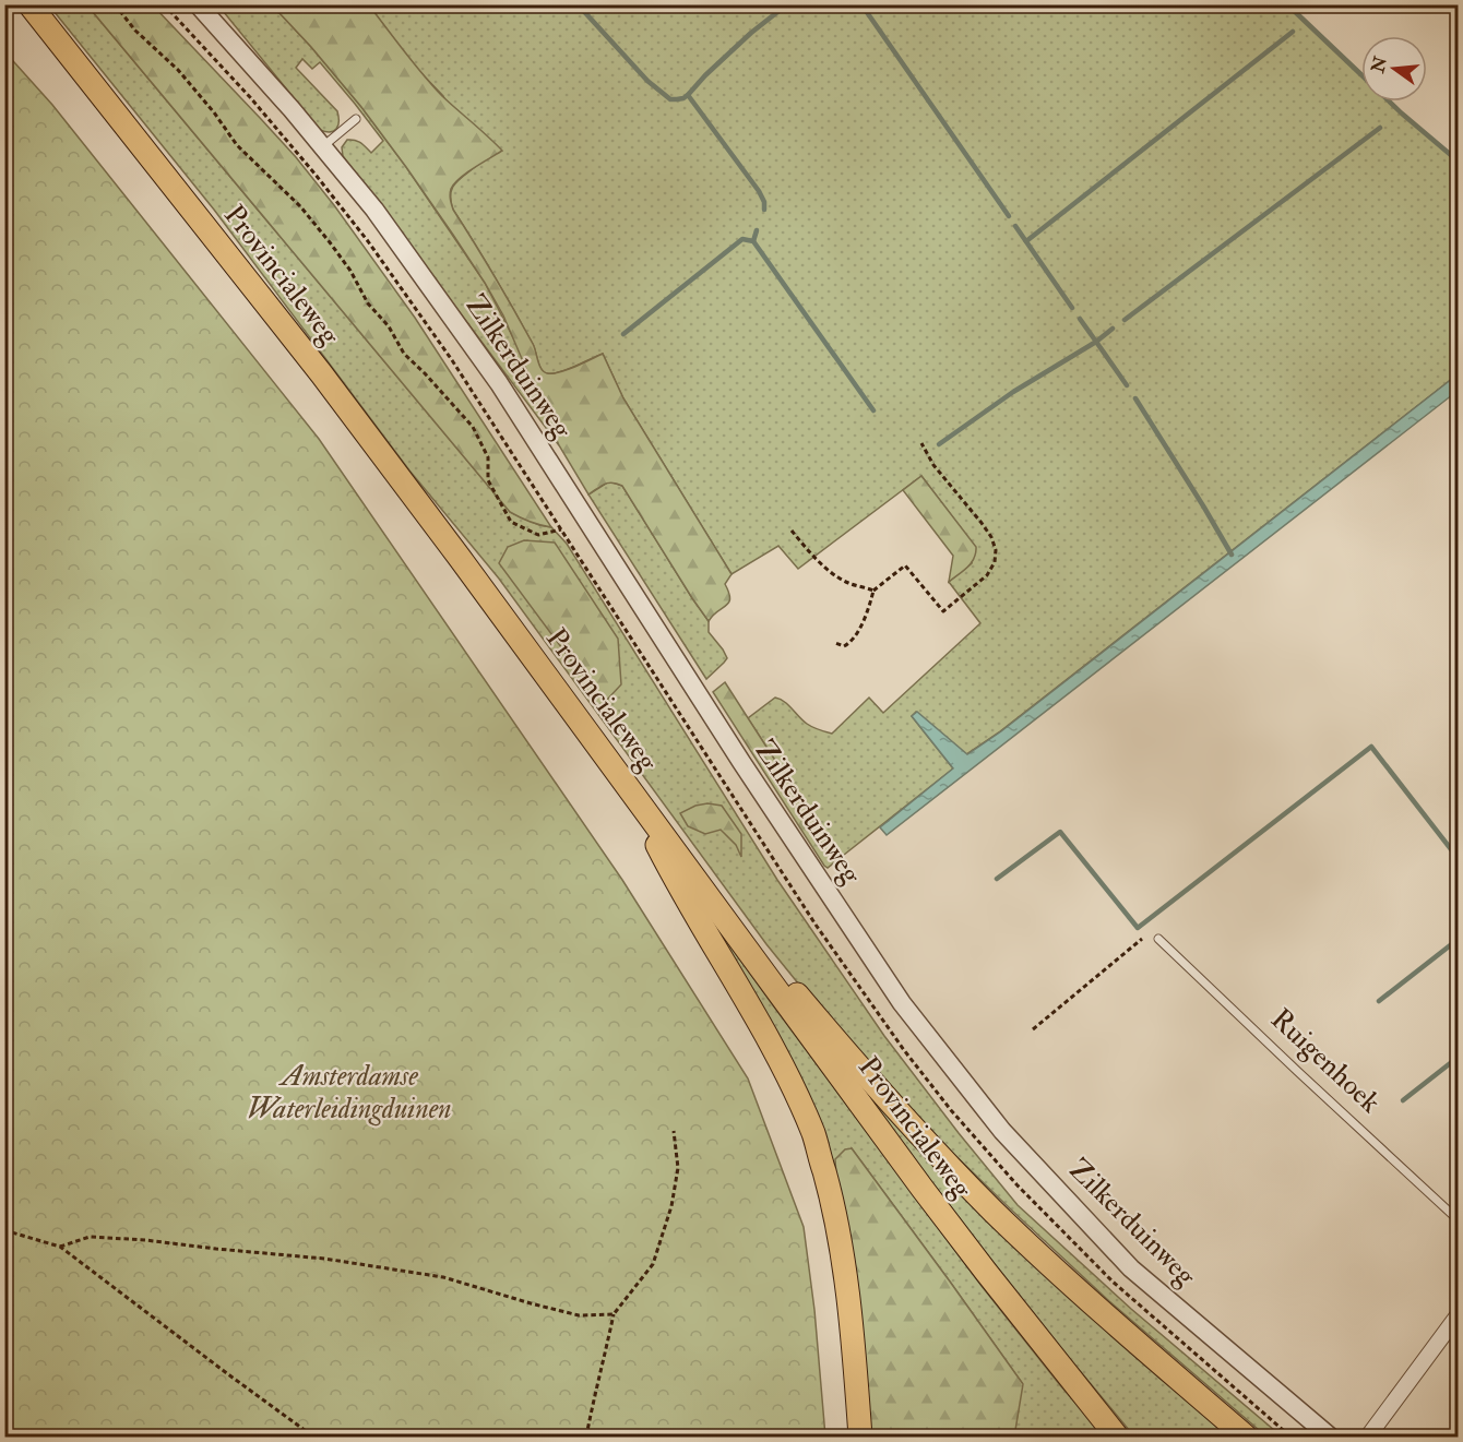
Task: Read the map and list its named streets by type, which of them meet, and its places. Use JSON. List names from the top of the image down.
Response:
{
  "streets": {
    "main road": ["Provincialeweg"],
    "street": ["Zilkerduinweg"],
    "lane": ["Ruigenhoek"]
  },
  "parks": ["Amsterdamse Waterleidingduinen"],
  "north": "left"
}
